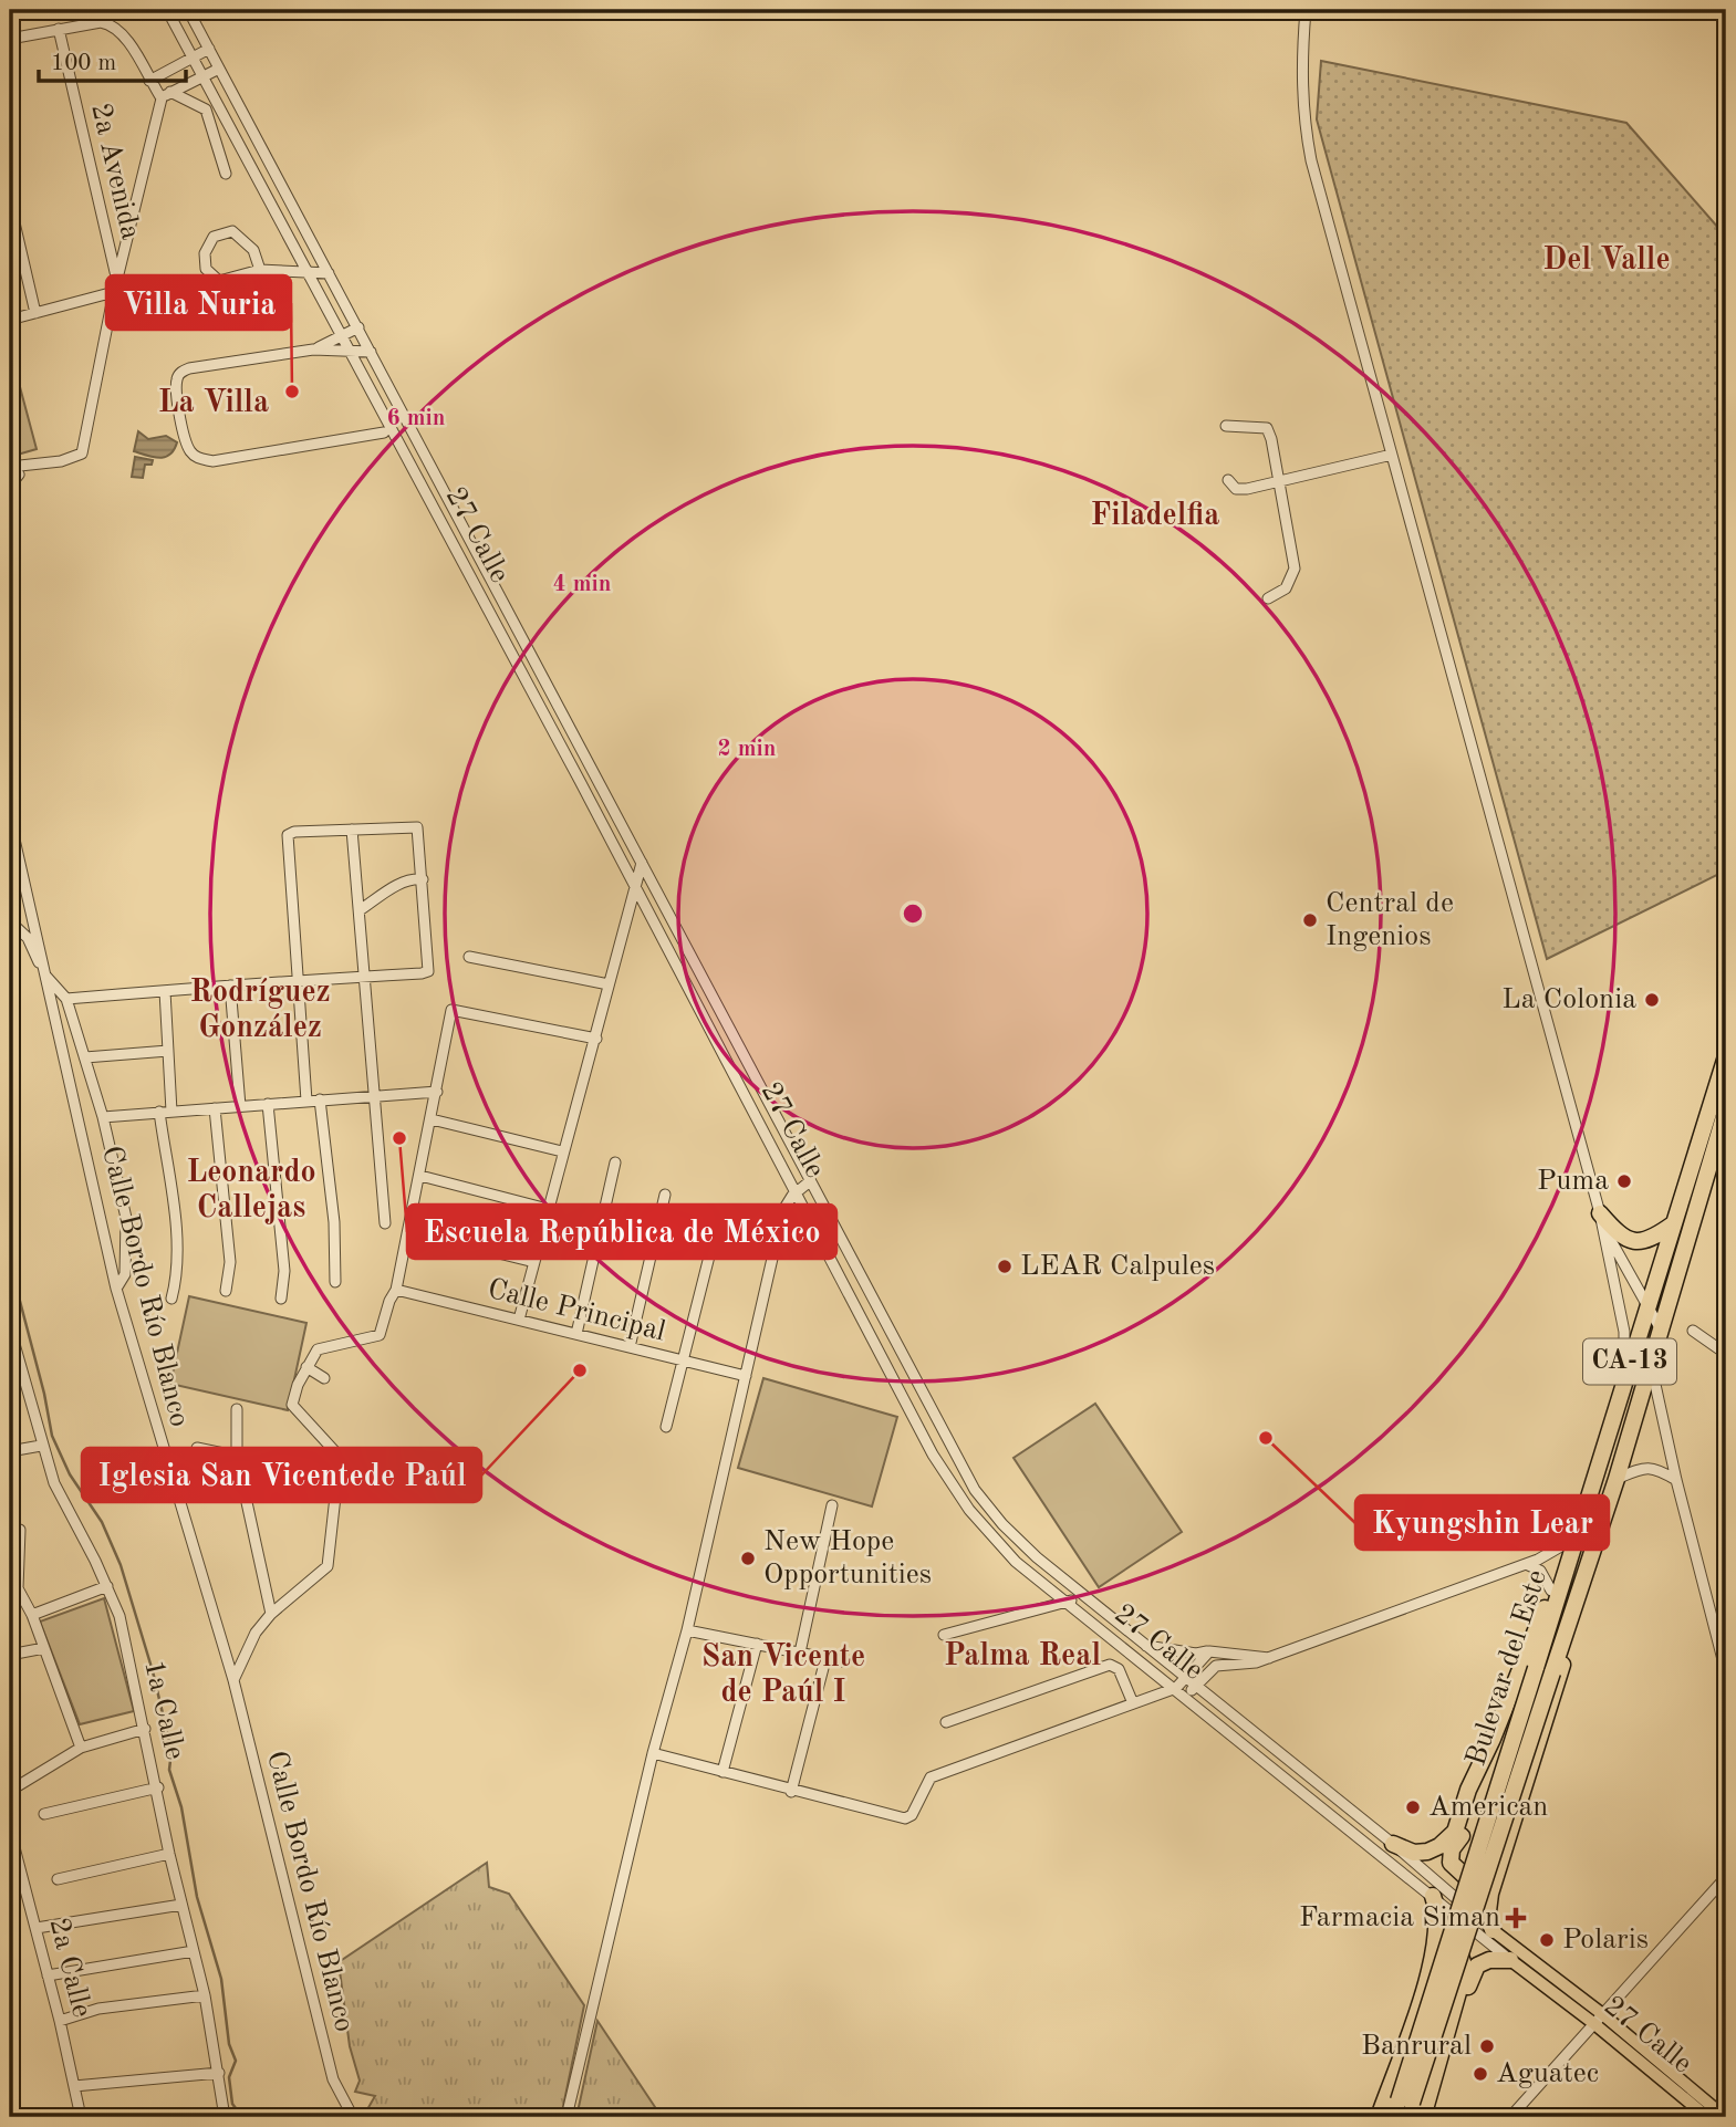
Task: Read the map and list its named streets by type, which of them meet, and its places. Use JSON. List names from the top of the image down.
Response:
{
  "streets": {
    "highway": ["CA-13", "Bulevar del Este"],
    "main road": ["27 Calle"],
    "street": [
      "2a Avenida",
      "Calle Bordo Río Blanco",
      "Calle Principal",
      "1a Calle",
      "2a Calle"
    ]
  },
  "districts": [
    "Del Valle",
    "La Villa",
    "Filadelfia",
    "Rodríguez González",
    "Leonardo Callejas",
    "Palma Real",
    "San Vicente de Paúl I"
  ],
  "places": {
    "other": [
      "Villa Nuria",
      "Central de Ingenios",
      "La Colonia",
      "Escuela República de México",
      "Puma",
      "LEAR Calpules",
      "Iglesia San Vicentede Paúl",
      "Kyungshin Lear",
      "New Hope Opportunities",
      "American",
      "Polaris",
      "Banrural",
      "Aguatec"
    ],
    "health": ["Farmacia Siman"]
  },
  "scale_bar": "100 m",
  "rings": ["6 min", "4 min", "2 min"]
}
